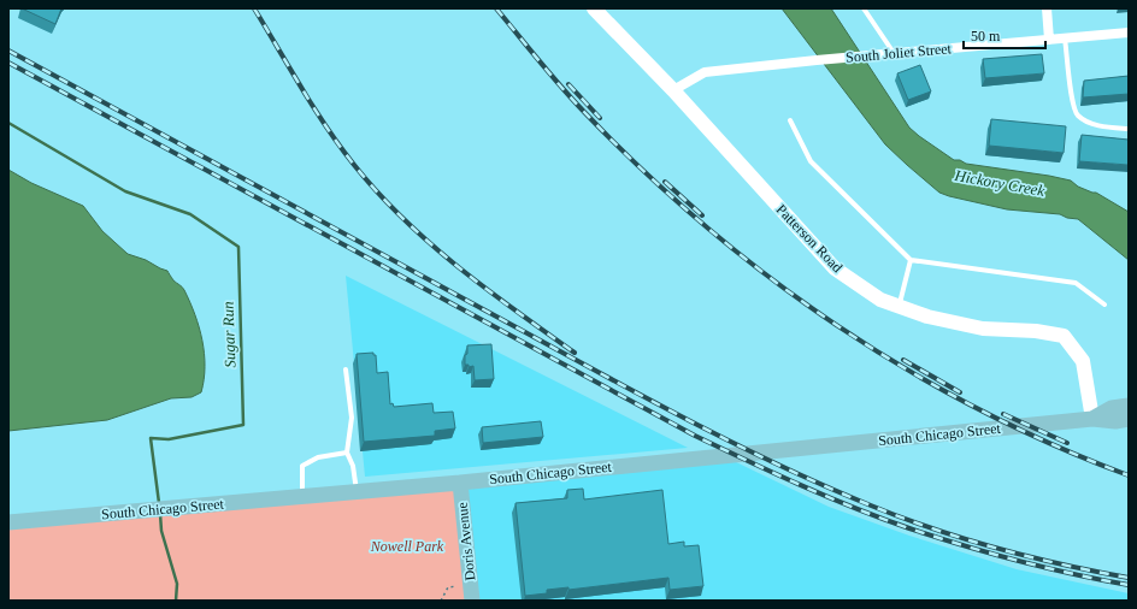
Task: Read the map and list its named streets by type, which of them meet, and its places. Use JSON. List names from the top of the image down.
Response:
{
  "streets": {
    "main road": ["South Chicago Street", "Doris Avenue"],
    "street": ["South Joliet Street", "Patterson Road"]
  },
  "crossings": [
    ["South Joliet Street", "Patterson Road"],
    ["Patterson Road", "South Chicago Street"],
    ["South Chicago Street", "Doris Avenue"]
  ],
  "water": ["Hickory Creek", "Sugar Run"],
  "parks": ["Nowell Park"],
  "scale_bar": "50 m"
}
